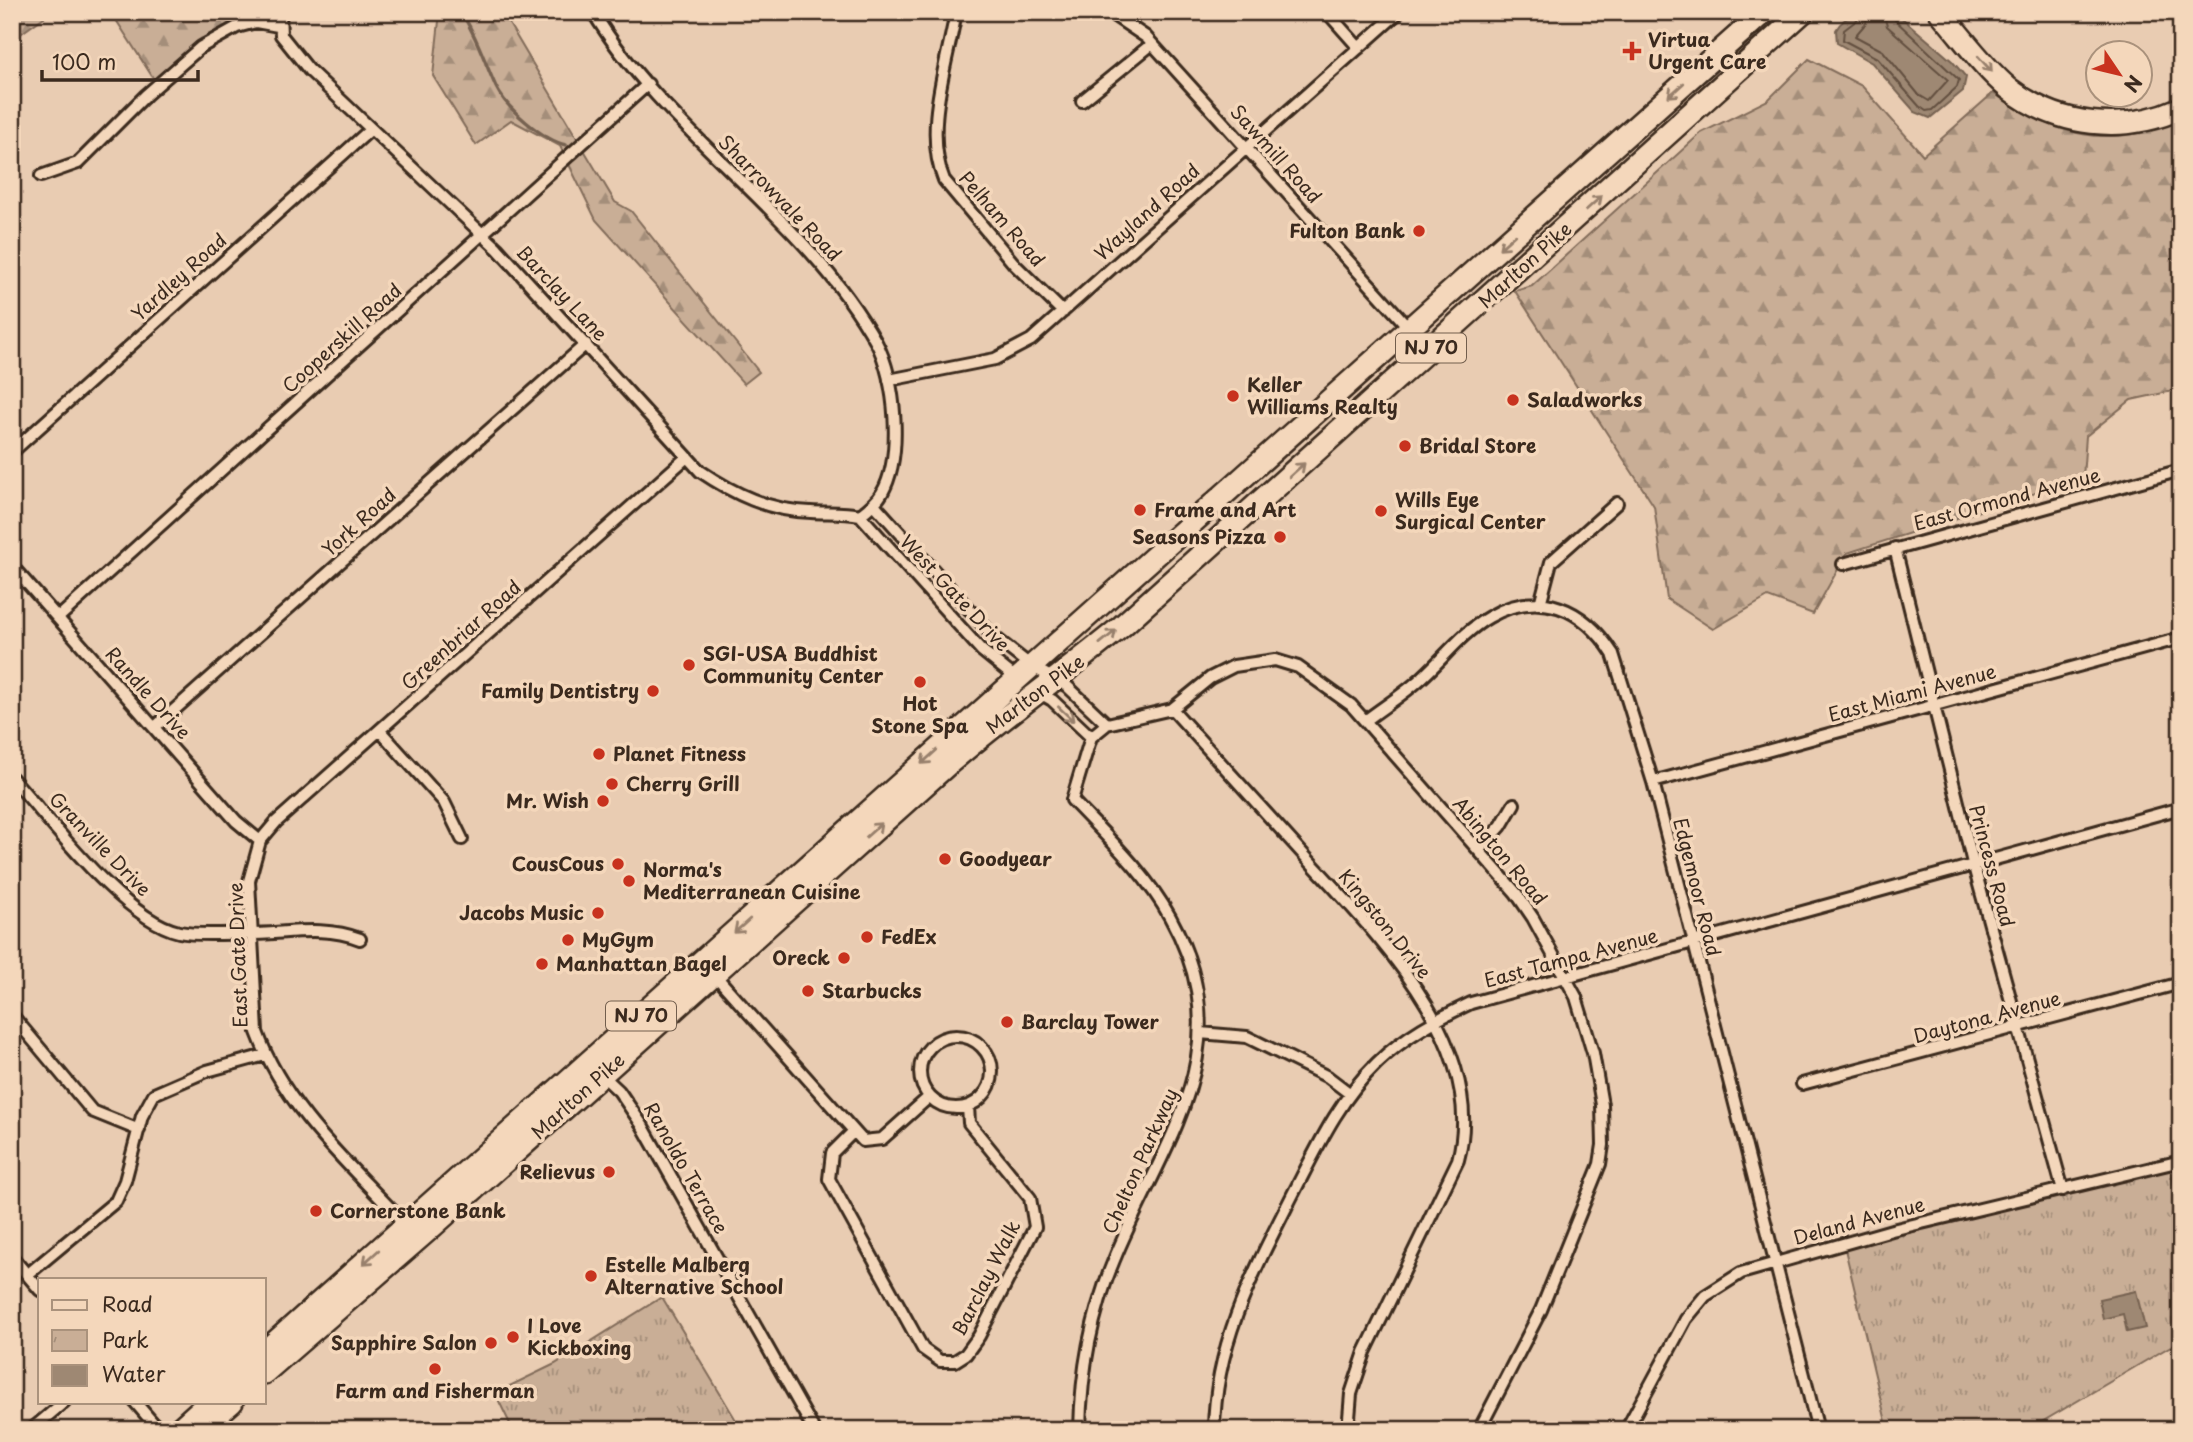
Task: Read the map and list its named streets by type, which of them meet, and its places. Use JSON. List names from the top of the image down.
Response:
{
  "streets": {
    "highway": ["Marlton Pike", "NJ 70"],
    "street": [
      "Sawmill Road",
      "Sharrowvale Road",
      "Wayland Road",
      "Pelham Road",
      "Yardley Road",
      "Barclay Lane",
      "Cooperskill Road",
      "East Ormond Avenue",
      "York Road",
      "West Gate Drive",
      "Greenbriar Road",
      "Randle Drive",
      "East Miami Avenue",
      "Granville Drive",
      "Abington Road",
      "Princess Road",
      "Edgemoor Road",
      "Kingston Drive",
      "East Gate Drive",
      "East Tampa Avenue",
      "Daytona Avenue",
      "Chelton Parkway",
      "Ranoldo Terrace",
      "Deland Avenue",
      "Barclay Walk"
    ]
  },
  "crossings": [
    ["Sawmill Road", "Wayland Road"],
    ["Sawmill Road", "Marlton Pike"],
    ["Sharrowvale Road", "Wayland Road"],
    ["Sharrowvale Road", "Barclay Lane"],
    ["Sharrowvale Road", "Cooperskill Road"],
    ["Sharrowvale Road", "West Gate Drive"],
    ["Wayland Road", "Pelham Road"],
    ["Marlton Pike", "West Gate Drive"],
    ["Marlton Pike", "East Gate Drive"],
    ["Marlton Pike", "Ranoldo Terrace"],
    ["Yardley Road", "Barclay Lane"],
    ["Barclay Lane", "Cooperskill Road"],
    ["Barclay Lane", "York Road"],
    ["Barclay Lane", "West Gate Drive"],
    ["Barclay Lane", "Greenbriar Road"],
    ["Cooperskill Road", "Randle Drive"],
    ["East Ormond Avenue", "Princess Road"],
    ["York Road", "Randle Drive"],
    ["Greenbriar Road", "Randle Drive"],
    ["Greenbriar Road", "East Gate Drive"],
    ["Randle Drive", "East Gate Drive"],
    ["East Miami Avenue", "Princess Road"],
    ["East Miami Avenue", "Edgemoor Road"],
    ["Granville Drive", "East Gate Drive"],
    ["Abington Road", "Edgemoor Road"],
    ["Abington Road", "Kingston Drive"],
    ["Abington Road", "East Tampa Avenue"],
    ["Princess Road", "East Tampa Avenue"],
    ["Princess Road", "Daytona Avenue"],
    ["Princess Road", "Deland Avenue"],
    ["Edgemoor Road", "East Tampa Avenue"],
    ["Edgemoor Road", "Deland Avenue"],
    ["Kingston Drive", "East Tampa Avenue"]
  ],
  "places": {
    "health": ["Virtua Urgent Care"],
    "other": [
      "Fulton Bank",
      "Keller Williams Realty",
      "Saladworks",
      "Bridal Store",
      "Frame and Art",
      "Wills Eye Surgical Center",
      "Seasons Pizza",
      "SGI-USA Buddhist Community Center",
      "Hot Stone Spa",
      "Family Dentistry",
      "Planet Fitness",
      "Cherry Grill",
      "Mr. Wish",
      "Goodyear",
      "CousCous",
      "Norma's Mediterranean Cuisine",
      "Jacobs Music",
      "FedEx",
      "MyGym",
      "Oreck",
      "Manhattan Bagel",
      "Starbucks",
      "Barclay Tower",
      "Relievus",
      "Cornerstone Bank",
      "Estelle Malberg Alternative School",
      "I Love Kickboxing",
      "Sapphire Salon",
      "Farm and Fisherman"
    ]
  },
  "legend": ["Road", "Park", "Water"],
  "scale_bar": "100 m",
  "north": "bottom right"
}
